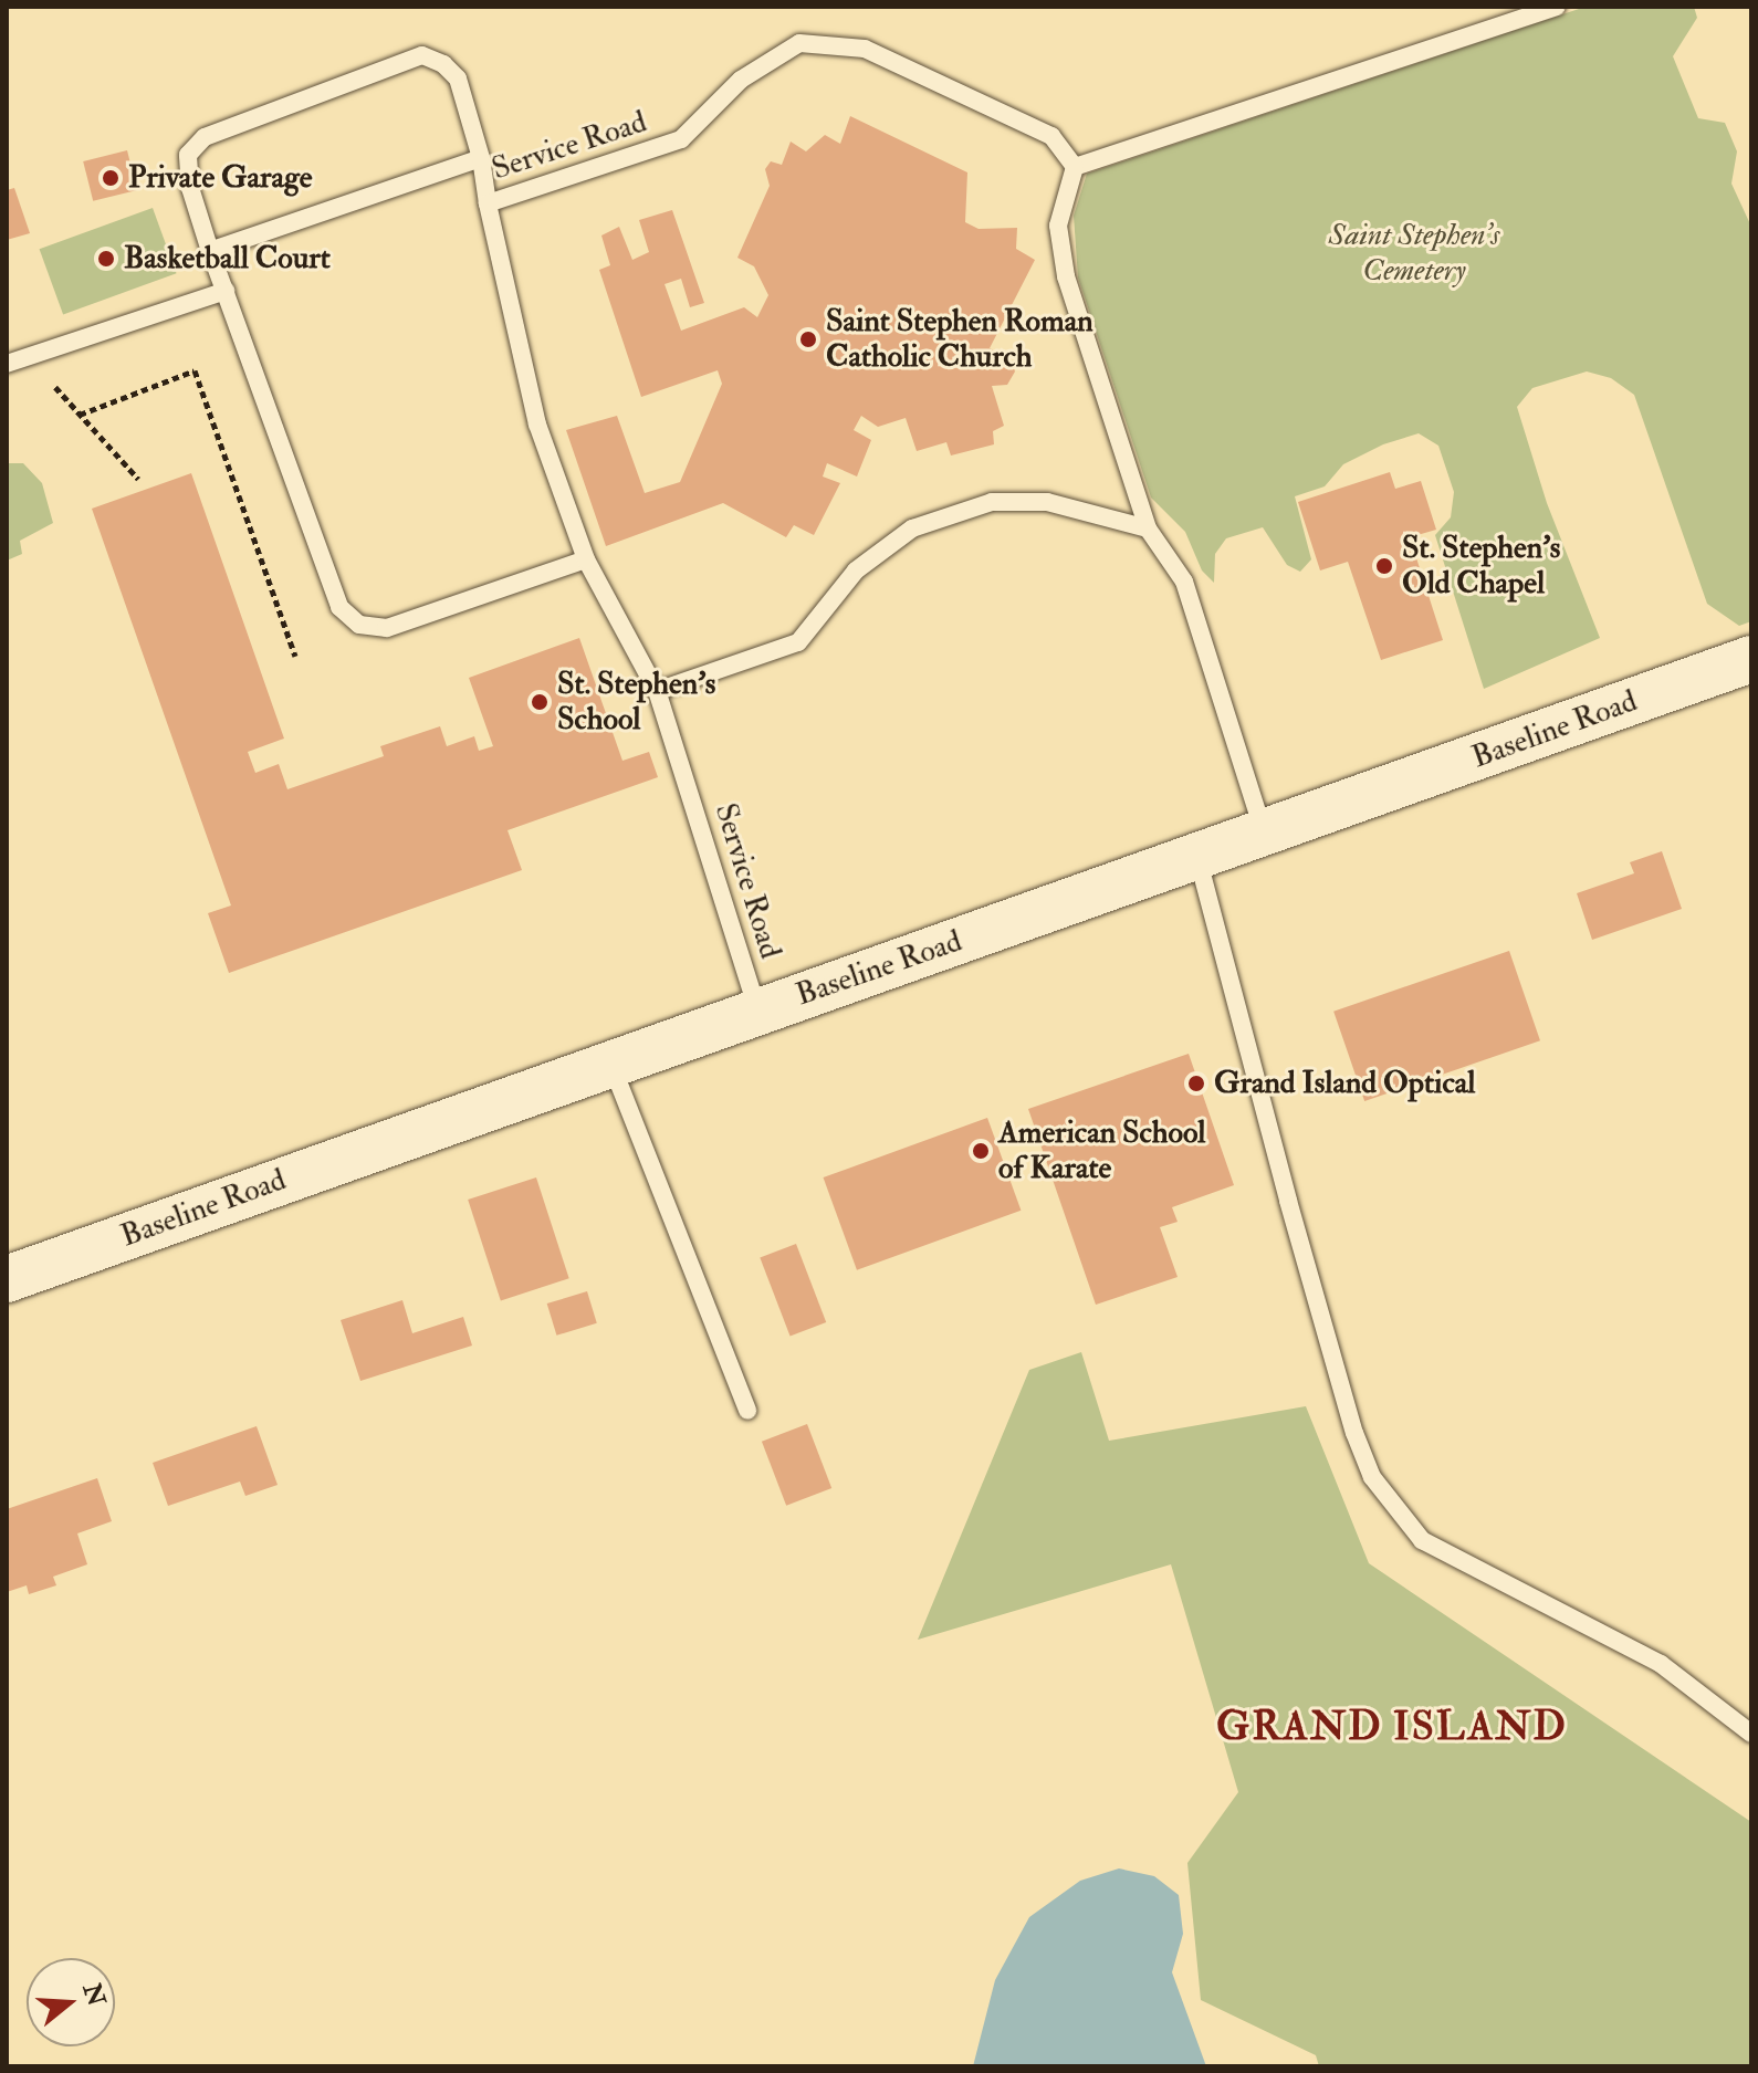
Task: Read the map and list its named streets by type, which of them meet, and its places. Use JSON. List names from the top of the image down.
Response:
{
  "streets": {
    "street": ["Baseline Road"],
    "lane": ["Service Road"]
  },
  "crossings": [
    ["Service Road", "Baseline Road"]
  ],
  "districts": ["GRAND ISLAND"],
  "parks": ["Saint Stephen's Cemetery"],
  "places": [
    "Private Garage",
    "Basketball Court",
    "Saint Stephen Roman Catholic Church",
    "St. Stephen's Old Chapel",
    "St. Stephen's School",
    "Grand Island Optical",
    "American School of Karate"
  ],
  "north": "right"
}
